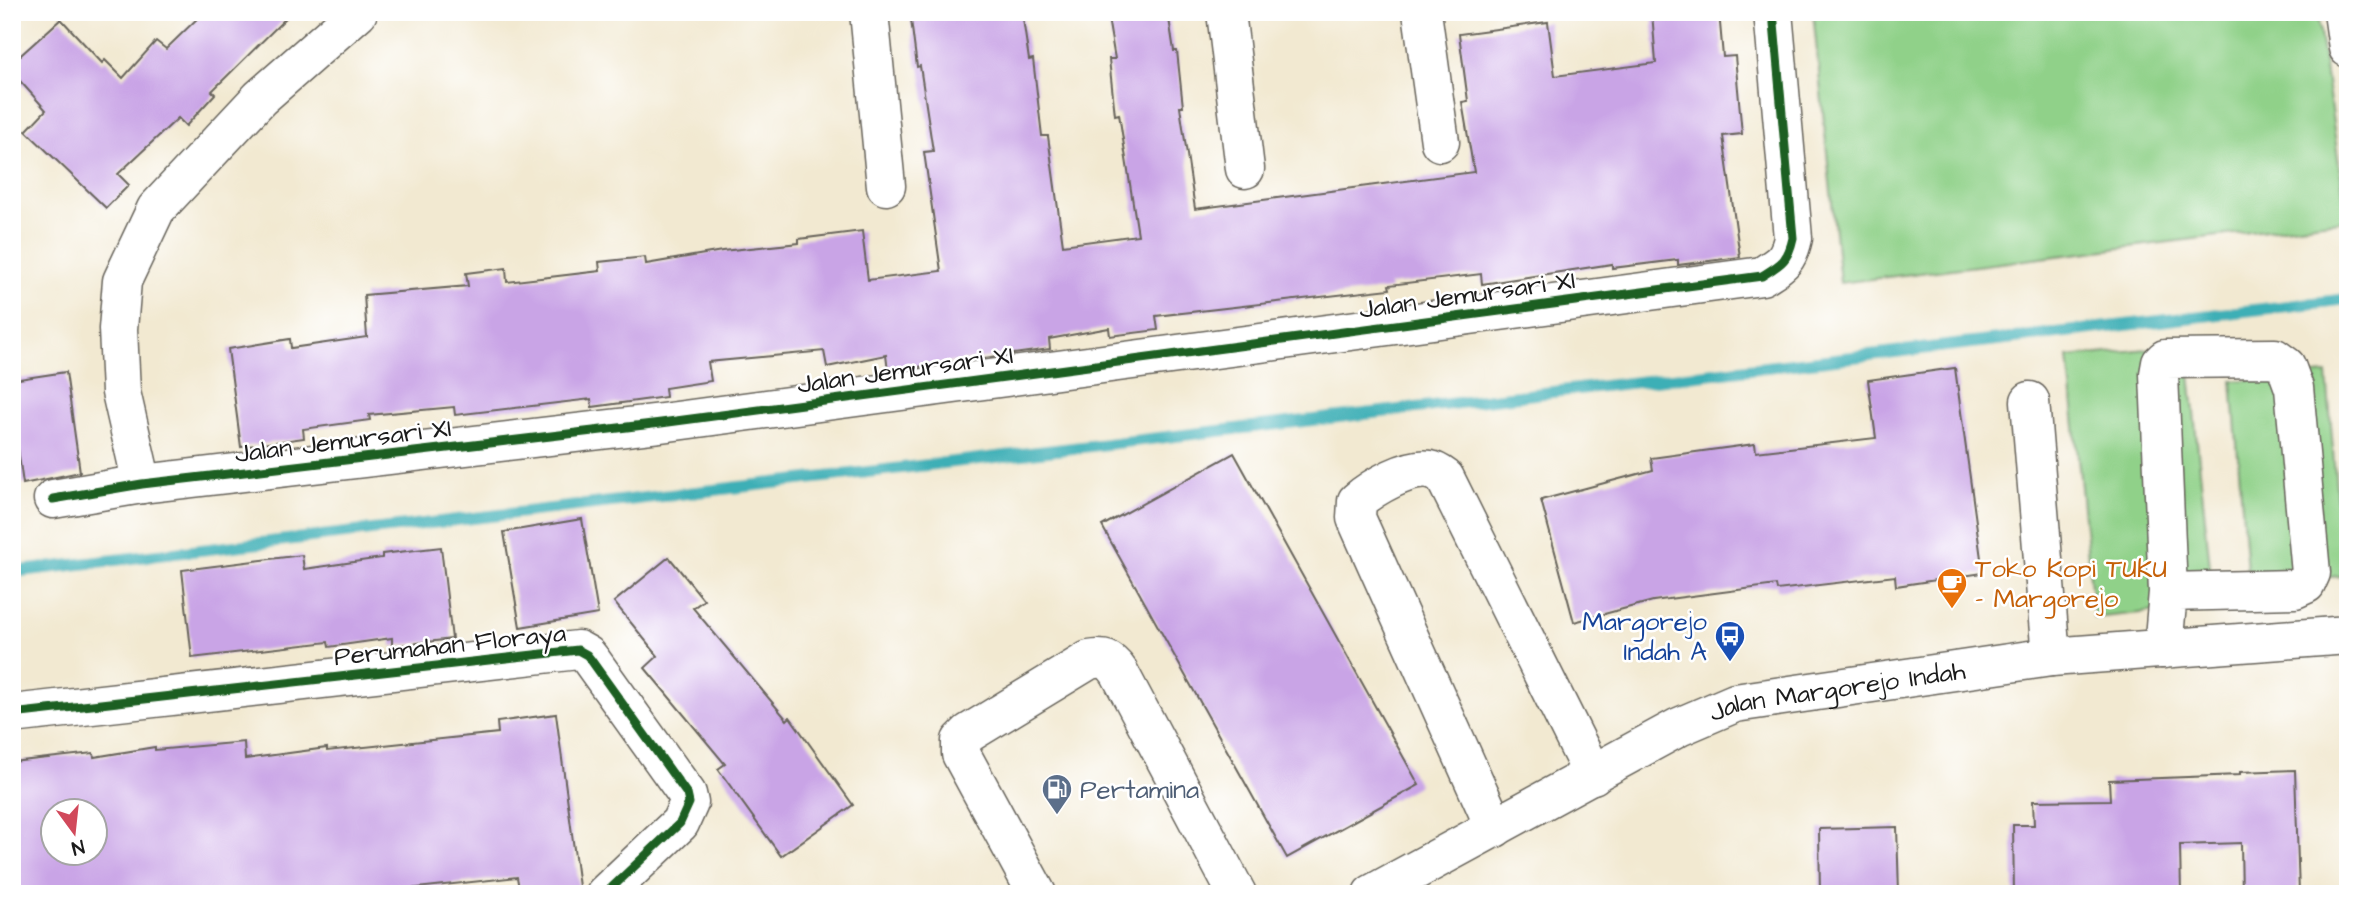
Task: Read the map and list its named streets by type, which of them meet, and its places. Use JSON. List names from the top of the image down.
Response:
{
  "streets": {
    "street": ["Jalan Jemursari XI", "Perumahan Floraya", "Jalan Margorejo Indah"]
  },
  "places": {
    "cafe": ["Toko Kopi TUKU - Margorejo"],
    "bus stop": ["Margorejo Indah A"],
    "fuel station": ["Pertamina"]
  },
  "north": "bottom"
}
